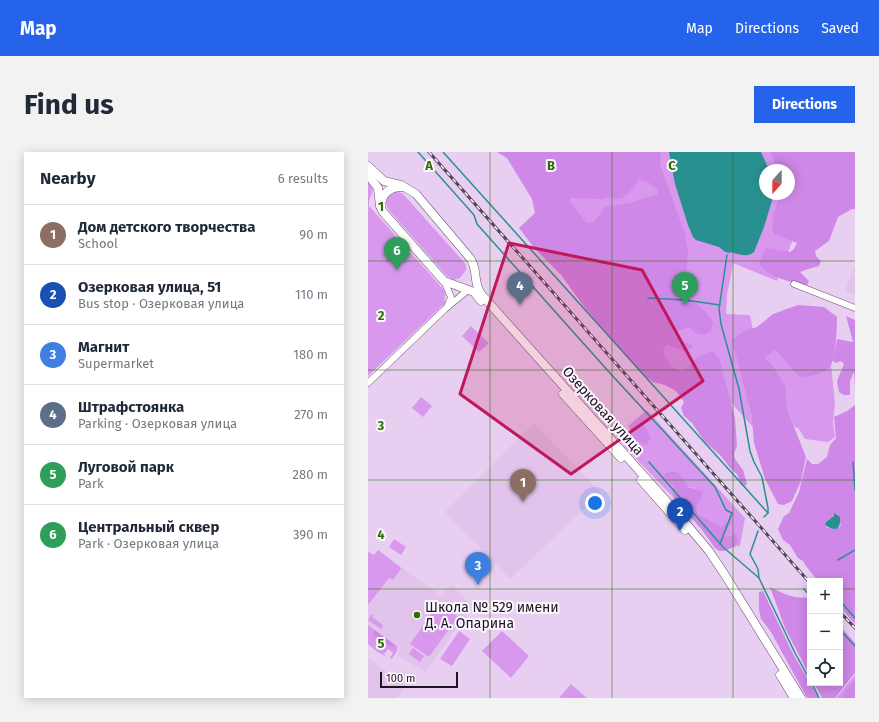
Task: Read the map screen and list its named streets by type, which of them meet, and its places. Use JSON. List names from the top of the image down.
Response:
{
  "streets": {
    "street": ["Озерковая улица"]
  },
  "places": ["Школа № 529 имени Д. А. Опарина"],
  "scale_bar": "100 m",
  "north": "bottom",
  "page": {
    "header": "Map",
    "nav": ["Map", "Directions", "Saved"],
    "buttons": "Directions",
    "title": "Find us",
    "heading": ["Nearby", "6 results"],
    "list": [
      {
        "mark": "1",
        "name": "Дом детского творчества",
        "note": "School",
        "value": "90 m"
      },
      {
        "mark": "2",
        "name": "Озерковая улица, 51",
        "note": "Bus stop · Озерковая улица",
        "value": "110 m"
      },
      {
        "mark": "3",
        "name": "Магнит",
        "note": "Supermarket",
        "value": "180 m"
      },
      {
        "mark": "4",
        "name": "Штрафстоянка",
        "note": "Parking · Озерковая улица",
        "value": "270 m"
      },
      {
        "mark": "5",
        "name": "Луговой парк",
        "note": "Park",
        "value": "280 m"
      },
      {
        "mark": "6",
        "name": "Центральный сквер",
        "note": "Park · Озерковая улица",
        "value": "390 m"
      }
    ],
    "pins": [
      "6",
      "4",
      "5",
      "1",
      "2",
      "3"
    ],
    "map_buttons": ["+", "−"],
    "scale": "100 m"
  },
  "grid": {
    "columns": ["A", "B", "C"],
    "rows": [
      "1",
      "2",
      "3",
      "4",
      "5"
    ]
  }
}
